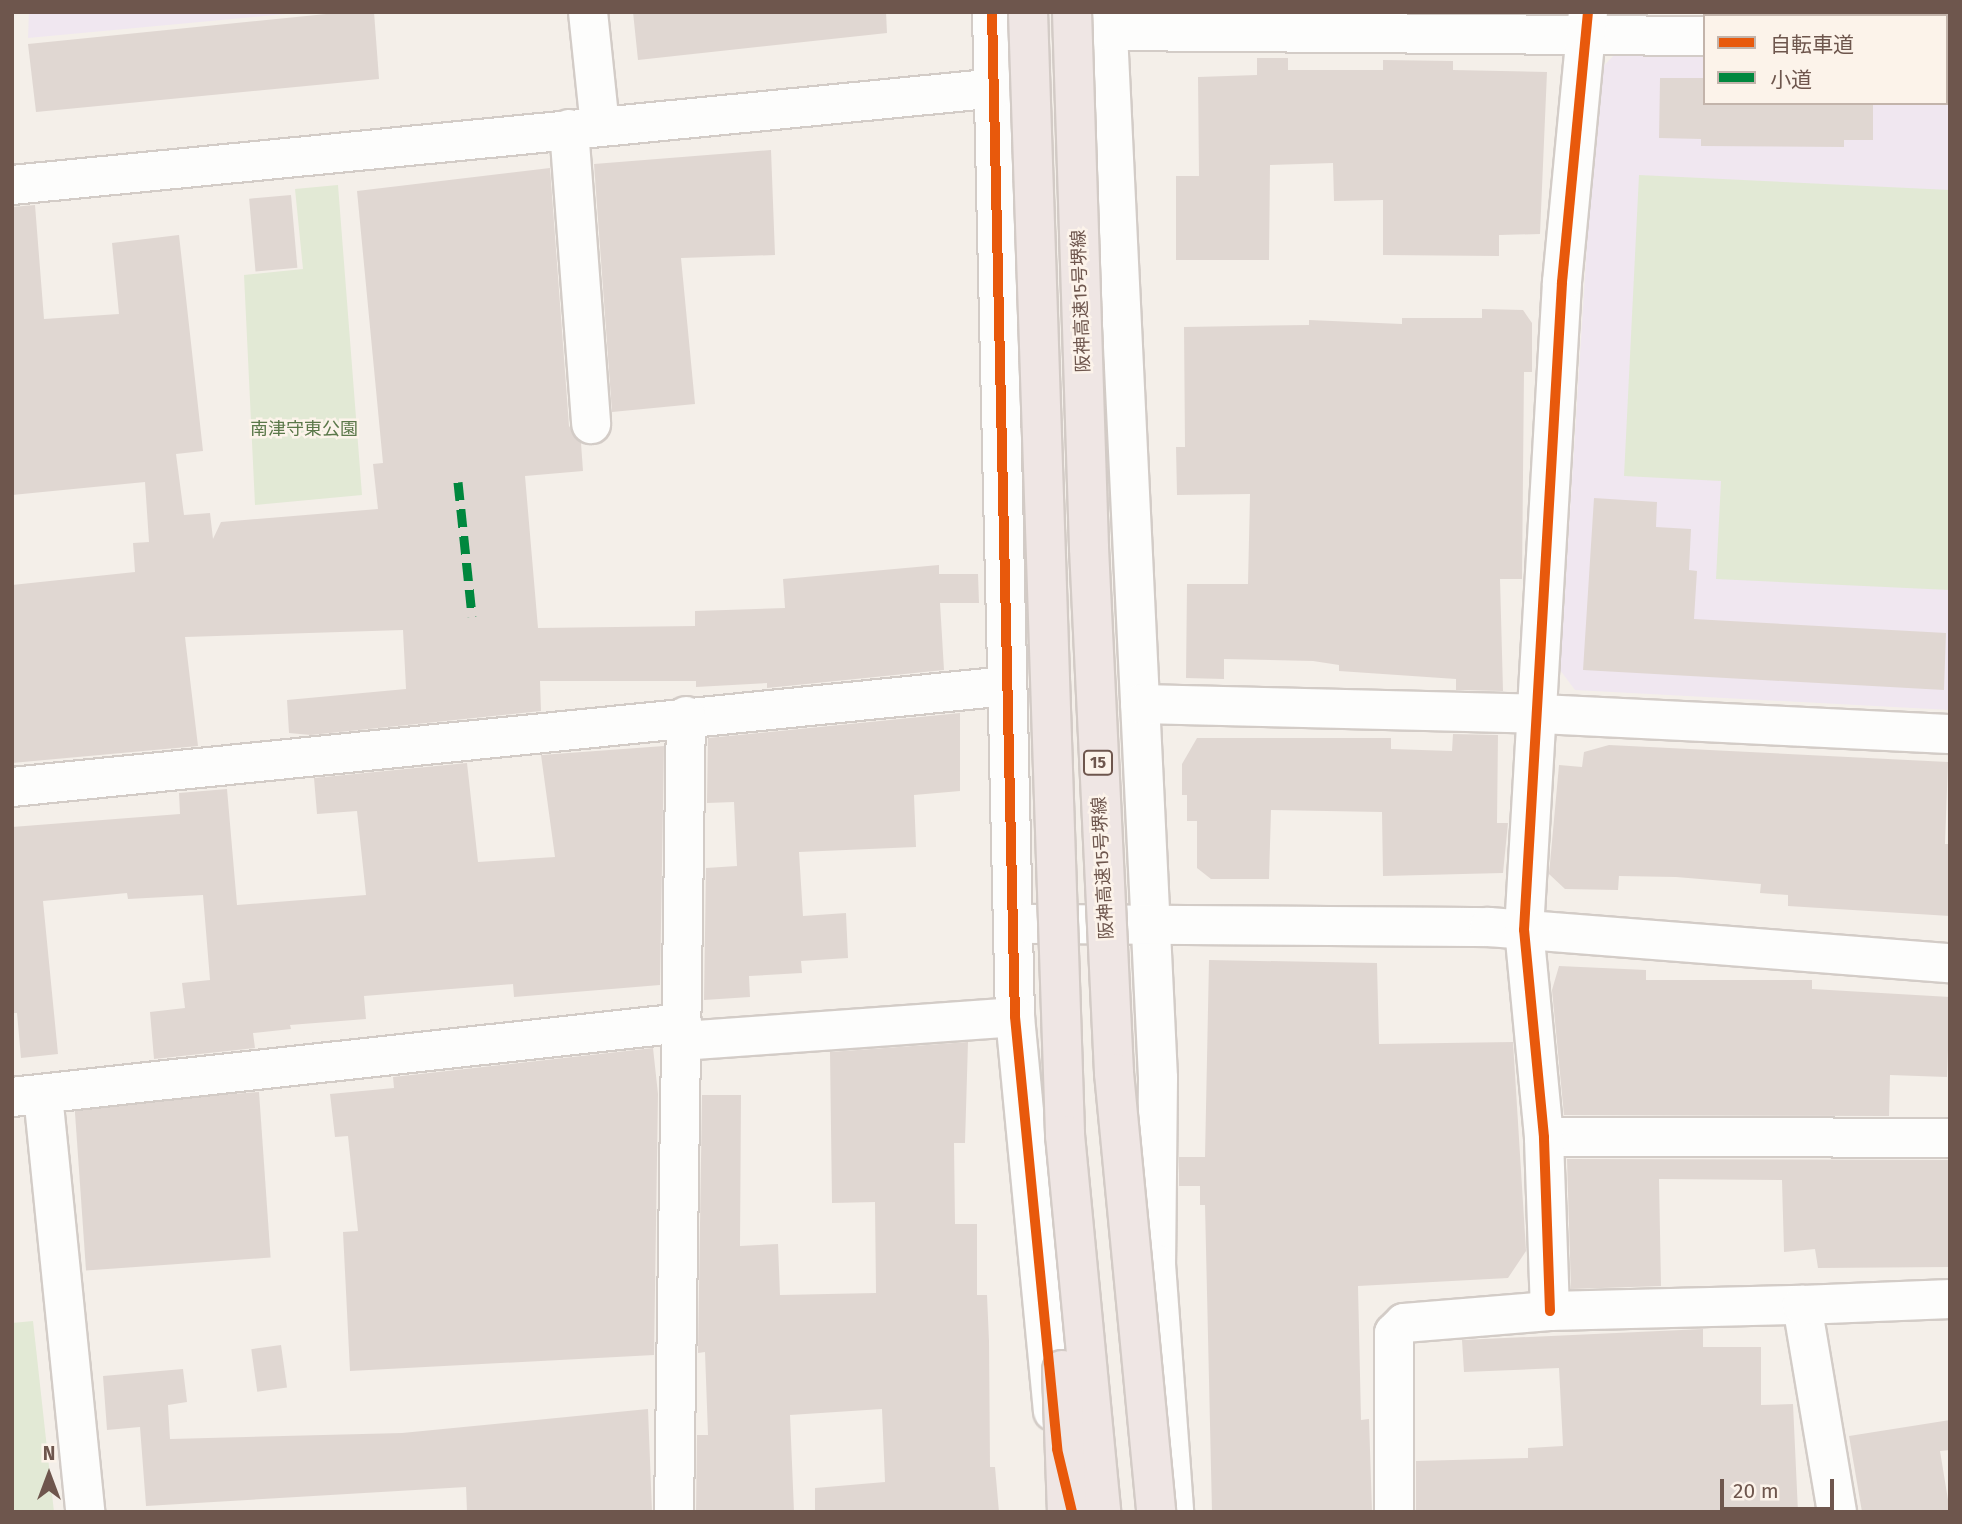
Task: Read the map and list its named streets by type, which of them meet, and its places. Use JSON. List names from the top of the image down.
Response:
{
  "streets": {
    "highway": ["阪神高速15号堺線", "15"]
  },
  "parks": ["南津守東公園"],
  "legend": ["自転車道", "小道"],
  "scale_bar": "20 m",
  "north": "top"
}
